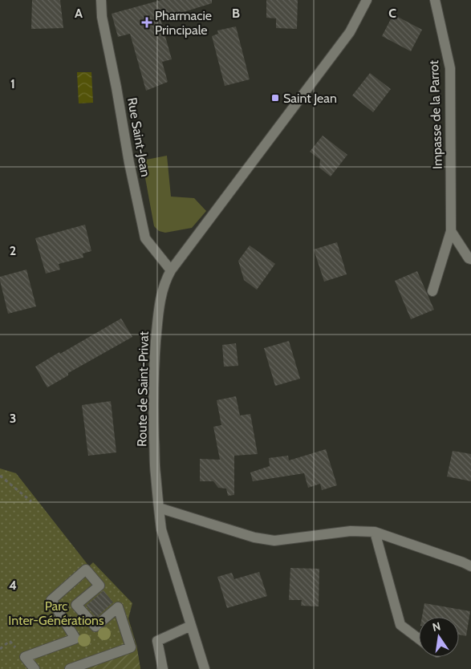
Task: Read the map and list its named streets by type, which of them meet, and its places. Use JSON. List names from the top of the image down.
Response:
{
  "streets": {
    "street": ["Impasse de la Parrot", "Rue Saint-Jean", "Route de Saint-Privat"]
  },
  "crossings": [
    ["Rue Saint-Jean", "Route de Saint-Privat"]
  ],
  "parks": ["Parc Inter-Générations"],
  "places": {
    "health": ["Pharmacie Principale"],
    "transit": ["Saint Jean"]
  },
  "north": "top",
  "grid": {
    "columns": ["A", "B", "C"],
    "rows": [
      "1",
      "2",
      "3",
      "4"
    ]
  }
}
